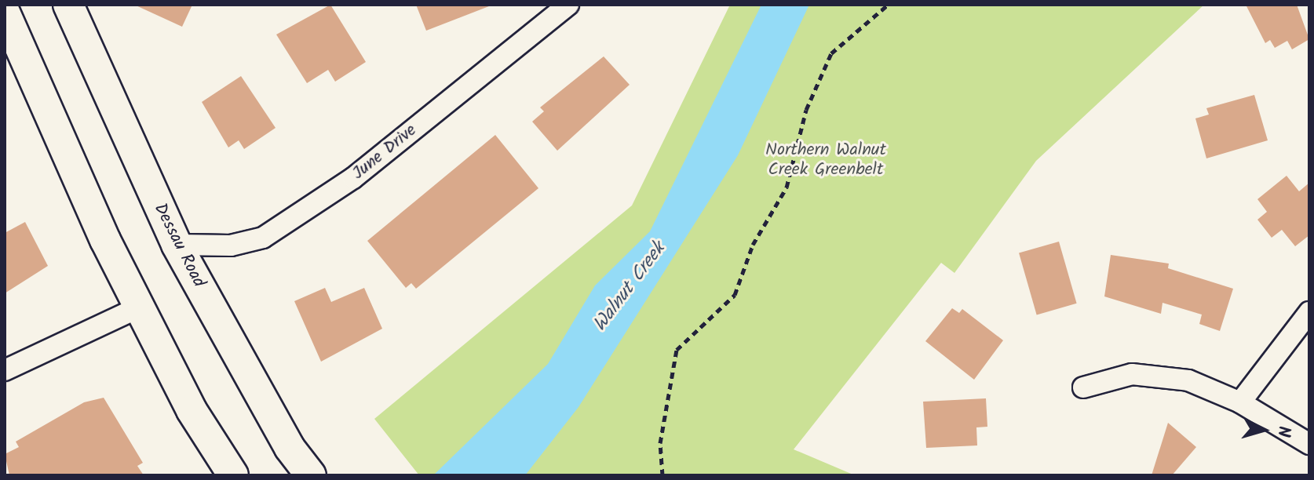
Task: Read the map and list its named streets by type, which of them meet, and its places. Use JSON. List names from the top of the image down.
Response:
{
  "streets": {
    "main road": ["Dessau Road"],
    "street": ["June Drive"]
  },
  "crossings": [
    ["June Drive", "Dessau Road"]
  ],
  "water": ["Walnut Creek"],
  "parks": ["Northern Walnut Creek Greenbelt"],
  "north": "right"
}
